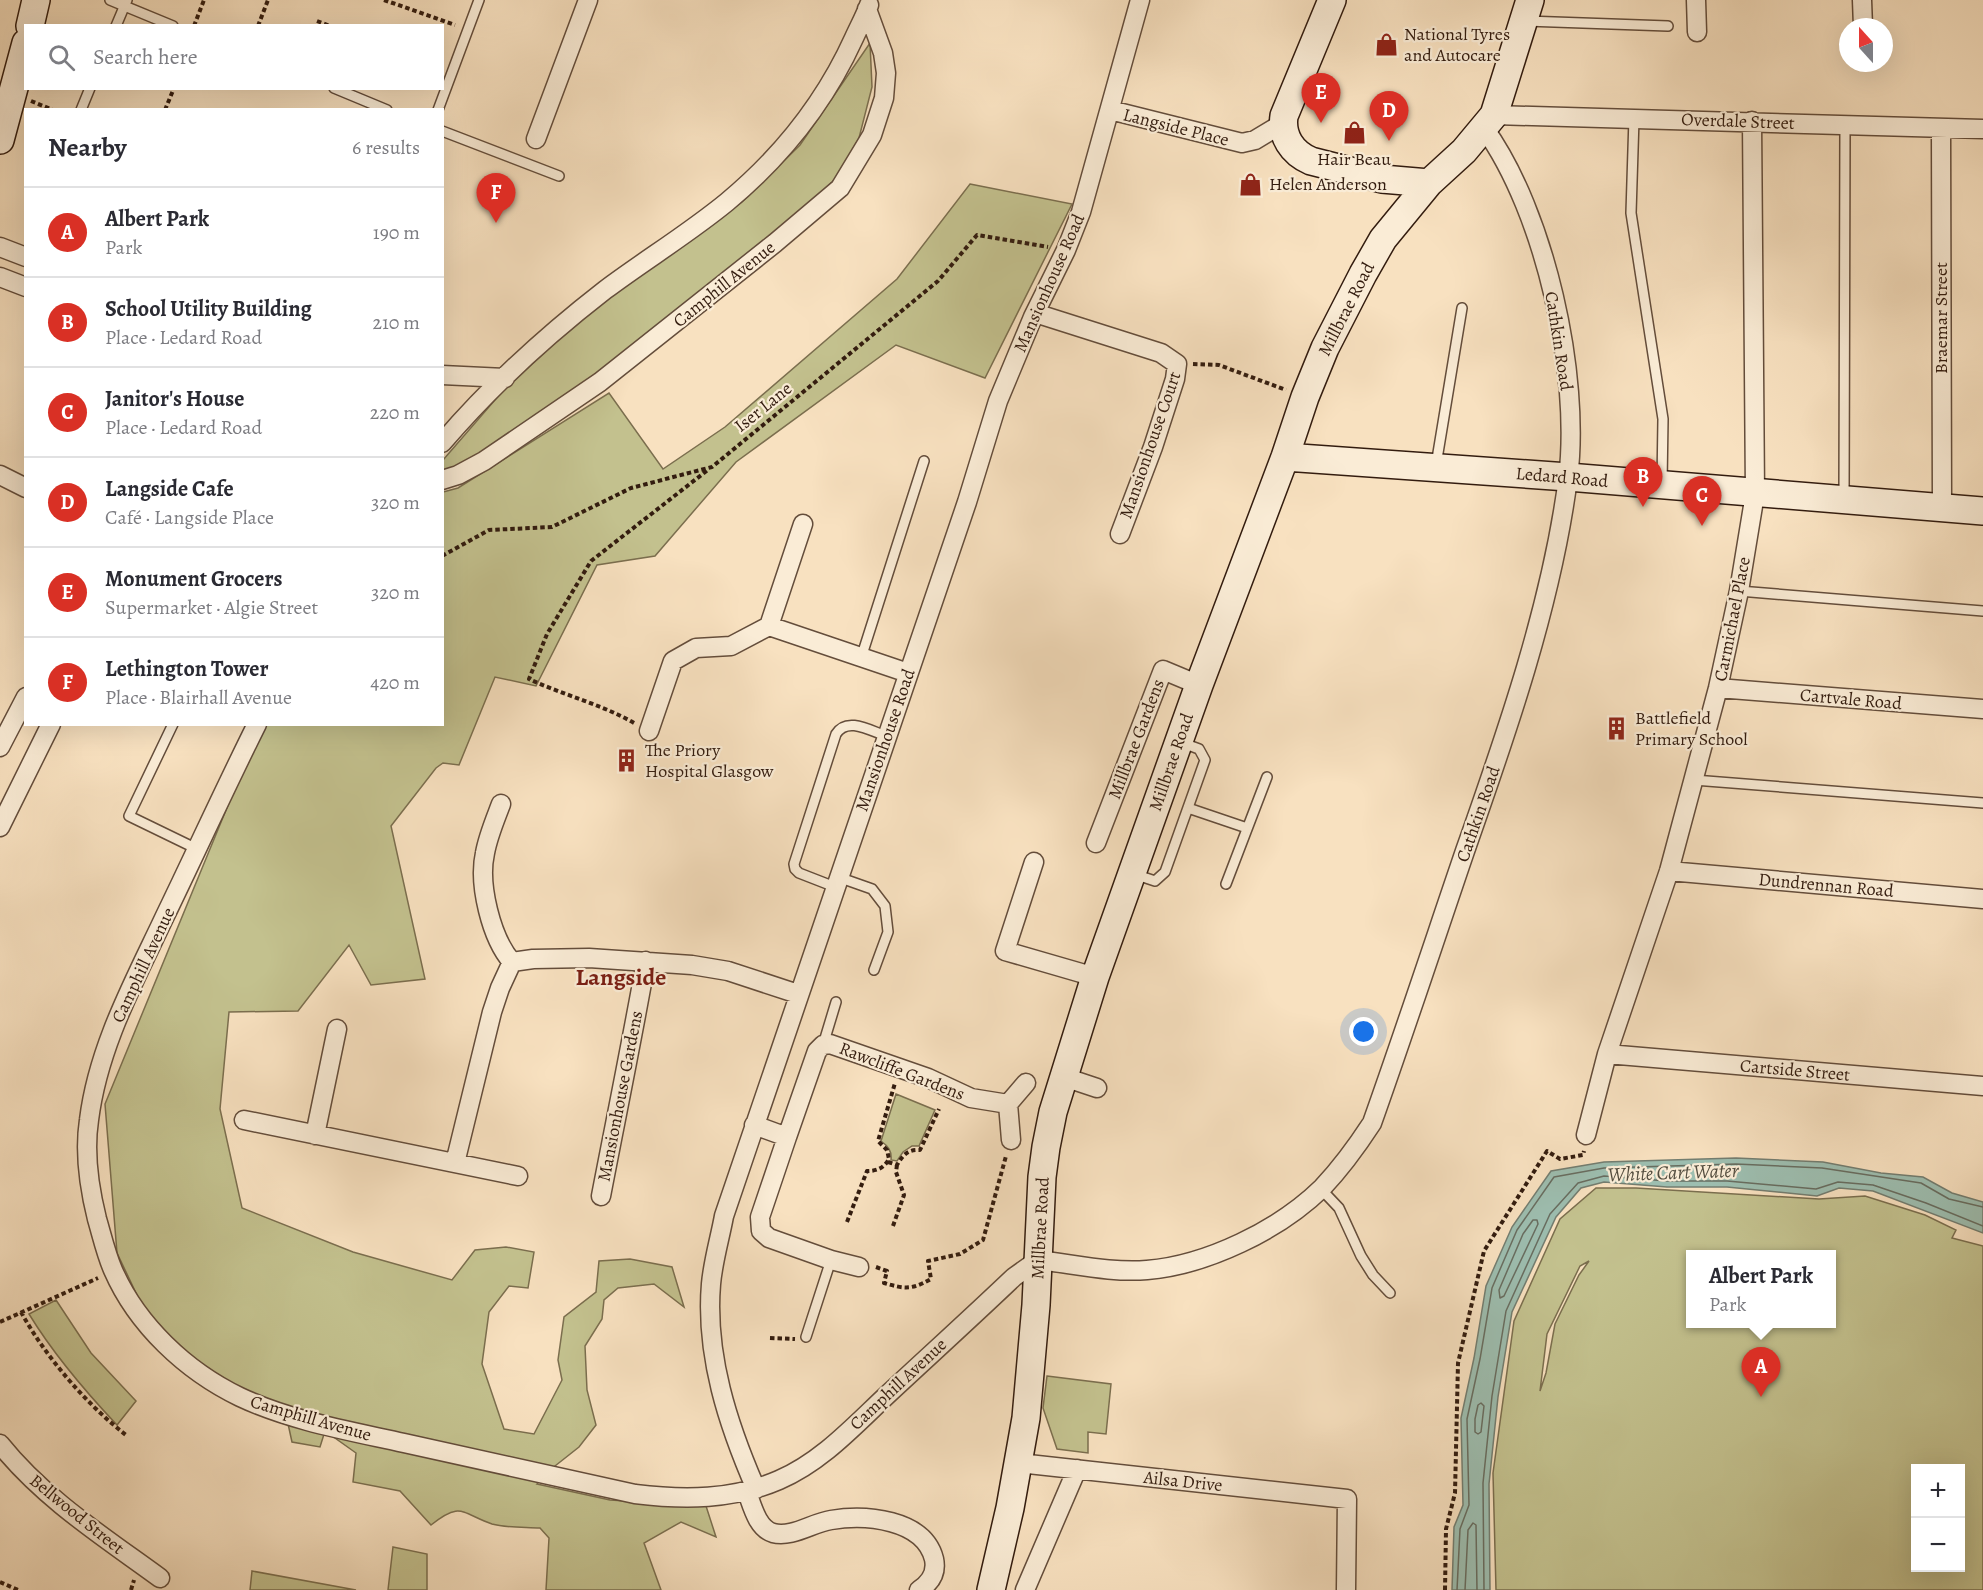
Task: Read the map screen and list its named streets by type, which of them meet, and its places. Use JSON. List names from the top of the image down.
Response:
{
  "streets": {
    "street": [
      "Overdale Street",
      "Langside Place",
      "Mansionhouse Road",
      "Camphill Avenue",
      "Millbrae Road",
      "Braemar Street",
      "Cathkin Road",
      "Mansionhouse Court",
      "Ledard Road",
      "Carmichael Place",
      "Cartvale Road",
      "Millbrae Gardens",
      "Dundrennan Road",
      "Cartside Street",
      "Rawcliffe Gardens",
      "Mansionhouse Gardens",
      "Ailsa Drive",
      "Bellwood Street"
    ],
    "path": ["Iser Lane"]
  },
  "crossings": [
    ["Overdale Street", "Millbrae Road"],
    ["Overdale Street", "Braemar Street"],
    ["Overdale Street", "Cathkin Road"],
    ["Overdale Street", "Carmichael Place"],
    ["Langside Place", "Mansionhouse Road"],
    ["Mansionhouse Road", "Camphill Avenue"],
    ["Mansionhouse Road", "Iser Lane"],
    ["Mansionhouse Road", "Mansionhouse Court"],
    ["Camphill Avenue", "Millbrae Road"],
    ["Camphill Avenue", "Cathkin Road"],
    ["Millbrae Road", "Cathkin Road"],
    ["Millbrae Road", "Ledard Road"],
    ["Millbrae Road", "Millbrae Gardens"],
    ["Millbrae Road", "Ailsa Drive"],
    ["Braemar Street", "Ledard Road"],
    ["Cathkin Road", "Ledard Road"],
    ["Ledard Road", "Carmichael Place"],
    ["Carmichael Place", "Cartvale Road"],
    ["Carmichael Place", "Dundrennan Road"],
    ["Carmichael Place", "Cartside Street"]
  ],
  "districts": ["Langside"],
  "water": ["White Cart Water"],
  "places": {
    "shop": ["National Tyres and Autocare", "Hair Beau", "Helen Anderson"],
    "building": ["Battlefield Primary School", "The Priory Hospital Glasgow"]
  },
  "north": "top",
  "page": {
    "search": "Search here",
    "pins": [
      "E",
      "D",
      "F",
      "B",
      "C",
      "A"
    ],
    "heading": ["Nearby", "6 results"],
    "list": [
      {
        "mark": "A",
        "name": "Albert Park",
        "note": "Park",
        "value": "190 m"
      },
      {
        "mark": "B",
        "name": "School Utility Building",
        "note": "Place · Ledard Road",
        "value": "210 m"
      },
      {
        "mark": "C",
        "name": "Janitor's House",
        "note": "Place · Ledard Road",
        "value": "220 m"
      },
      {
        "mark": "D",
        "name": "Langside Cafe",
        "note": "Café · Langside Place",
        "value": "320 m"
      },
      {
        "mark": "E",
        "name": "Monument Grocers",
        "note": "Supermarket · Algie Street",
        "value": "320 m"
      },
      {
        "mark": "F",
        "name": "Lethington Tower",
        "note": "Place · Blairhall Avenue",
        "value": "420 m"
      }
    ],
    "popup": ["Albert Park", "Park"],
    "map_buttons": ["+", "−"]
  }
}
